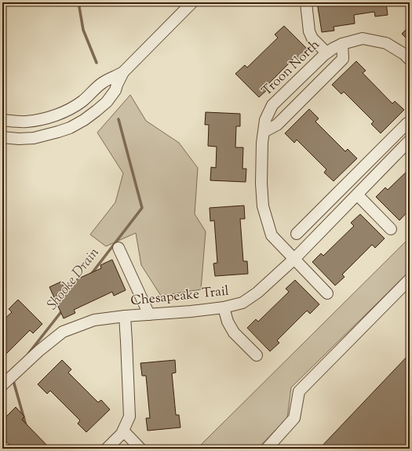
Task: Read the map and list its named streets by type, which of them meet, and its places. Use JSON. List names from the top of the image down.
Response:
{
  "streets": {
    "street": ["Troon North", "Chesapeake Trail"]
  },
  "crossings": [
    ["Troon North", "Chesapeake Trail"]
  ],
  "water": ["Shooke Drain"]
}
